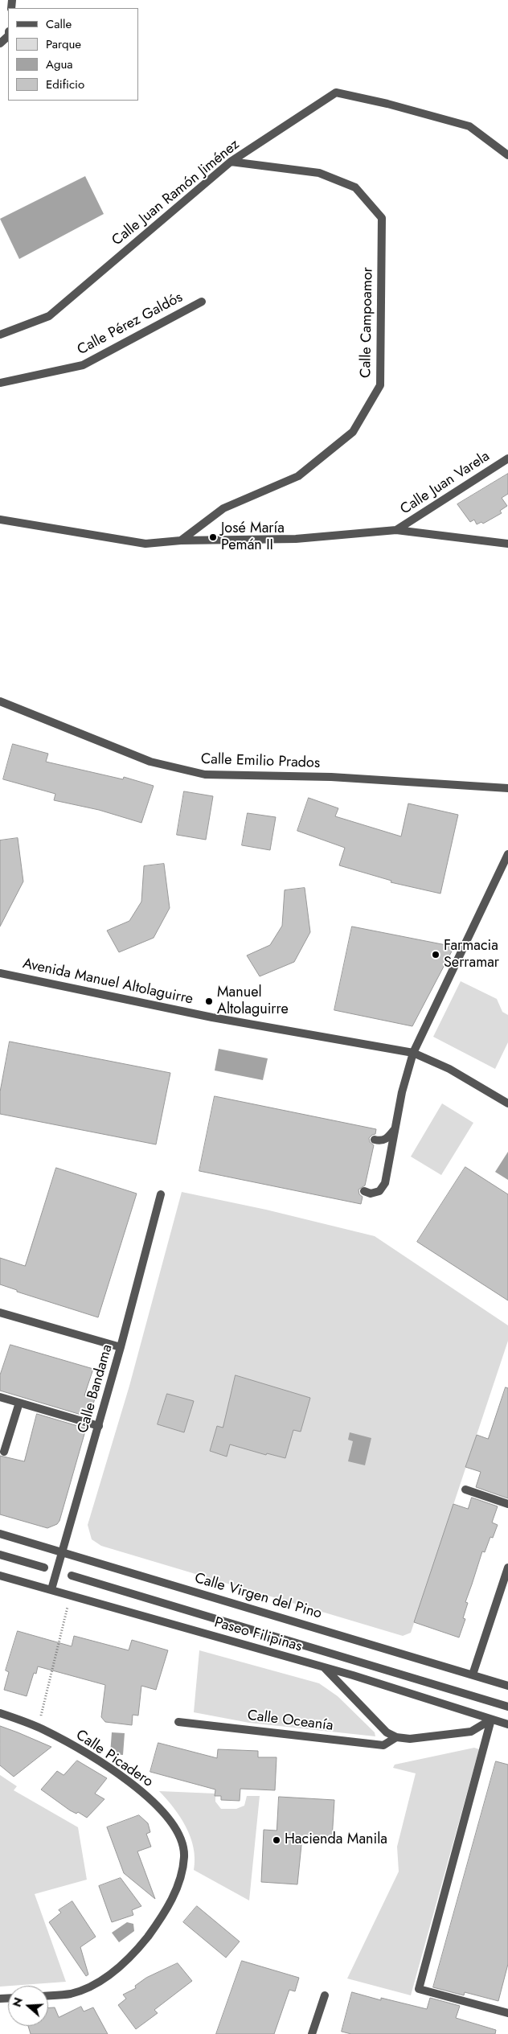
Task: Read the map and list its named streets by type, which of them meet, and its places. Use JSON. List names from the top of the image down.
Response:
{
  "streets": {
    "street": [
      "Calle Juan Ramón Jiménez",
      "Calle Campoamor",
      "Calle Pérez Galdós",
      "Calle Juan Varela",
      "Calle Emilio Prados",
      "Avenida Manuel Altolaguirre",
      "Calle Bandama",
      "Calle Virgen del Pino",
      "Paseo Filipinas",
      "Calle Oceanía",
      "Calle Picadero"
    ]
  },
  "crossings": [
    ["Calle Juan Ramón Jiménez", "Calle Campoamor"],
    ["Calle Bandama", "Calle Virgen del Pino"],
    ["Calle Bandama", "Paseo Filipinas"],
    ["Paseo Filipinas", "Calle Oceanía"]
  ],
  "places": [
    "José María Pemán II",
    "Farmacia Serramar",
    "Manuel Altolaguirre",
    "Hacienda Manila"
  ],
  "legend": [
    "Calle",
    "Parque",
    "Agua",
    "Edificio"
  ],
  "north": "left"
}
